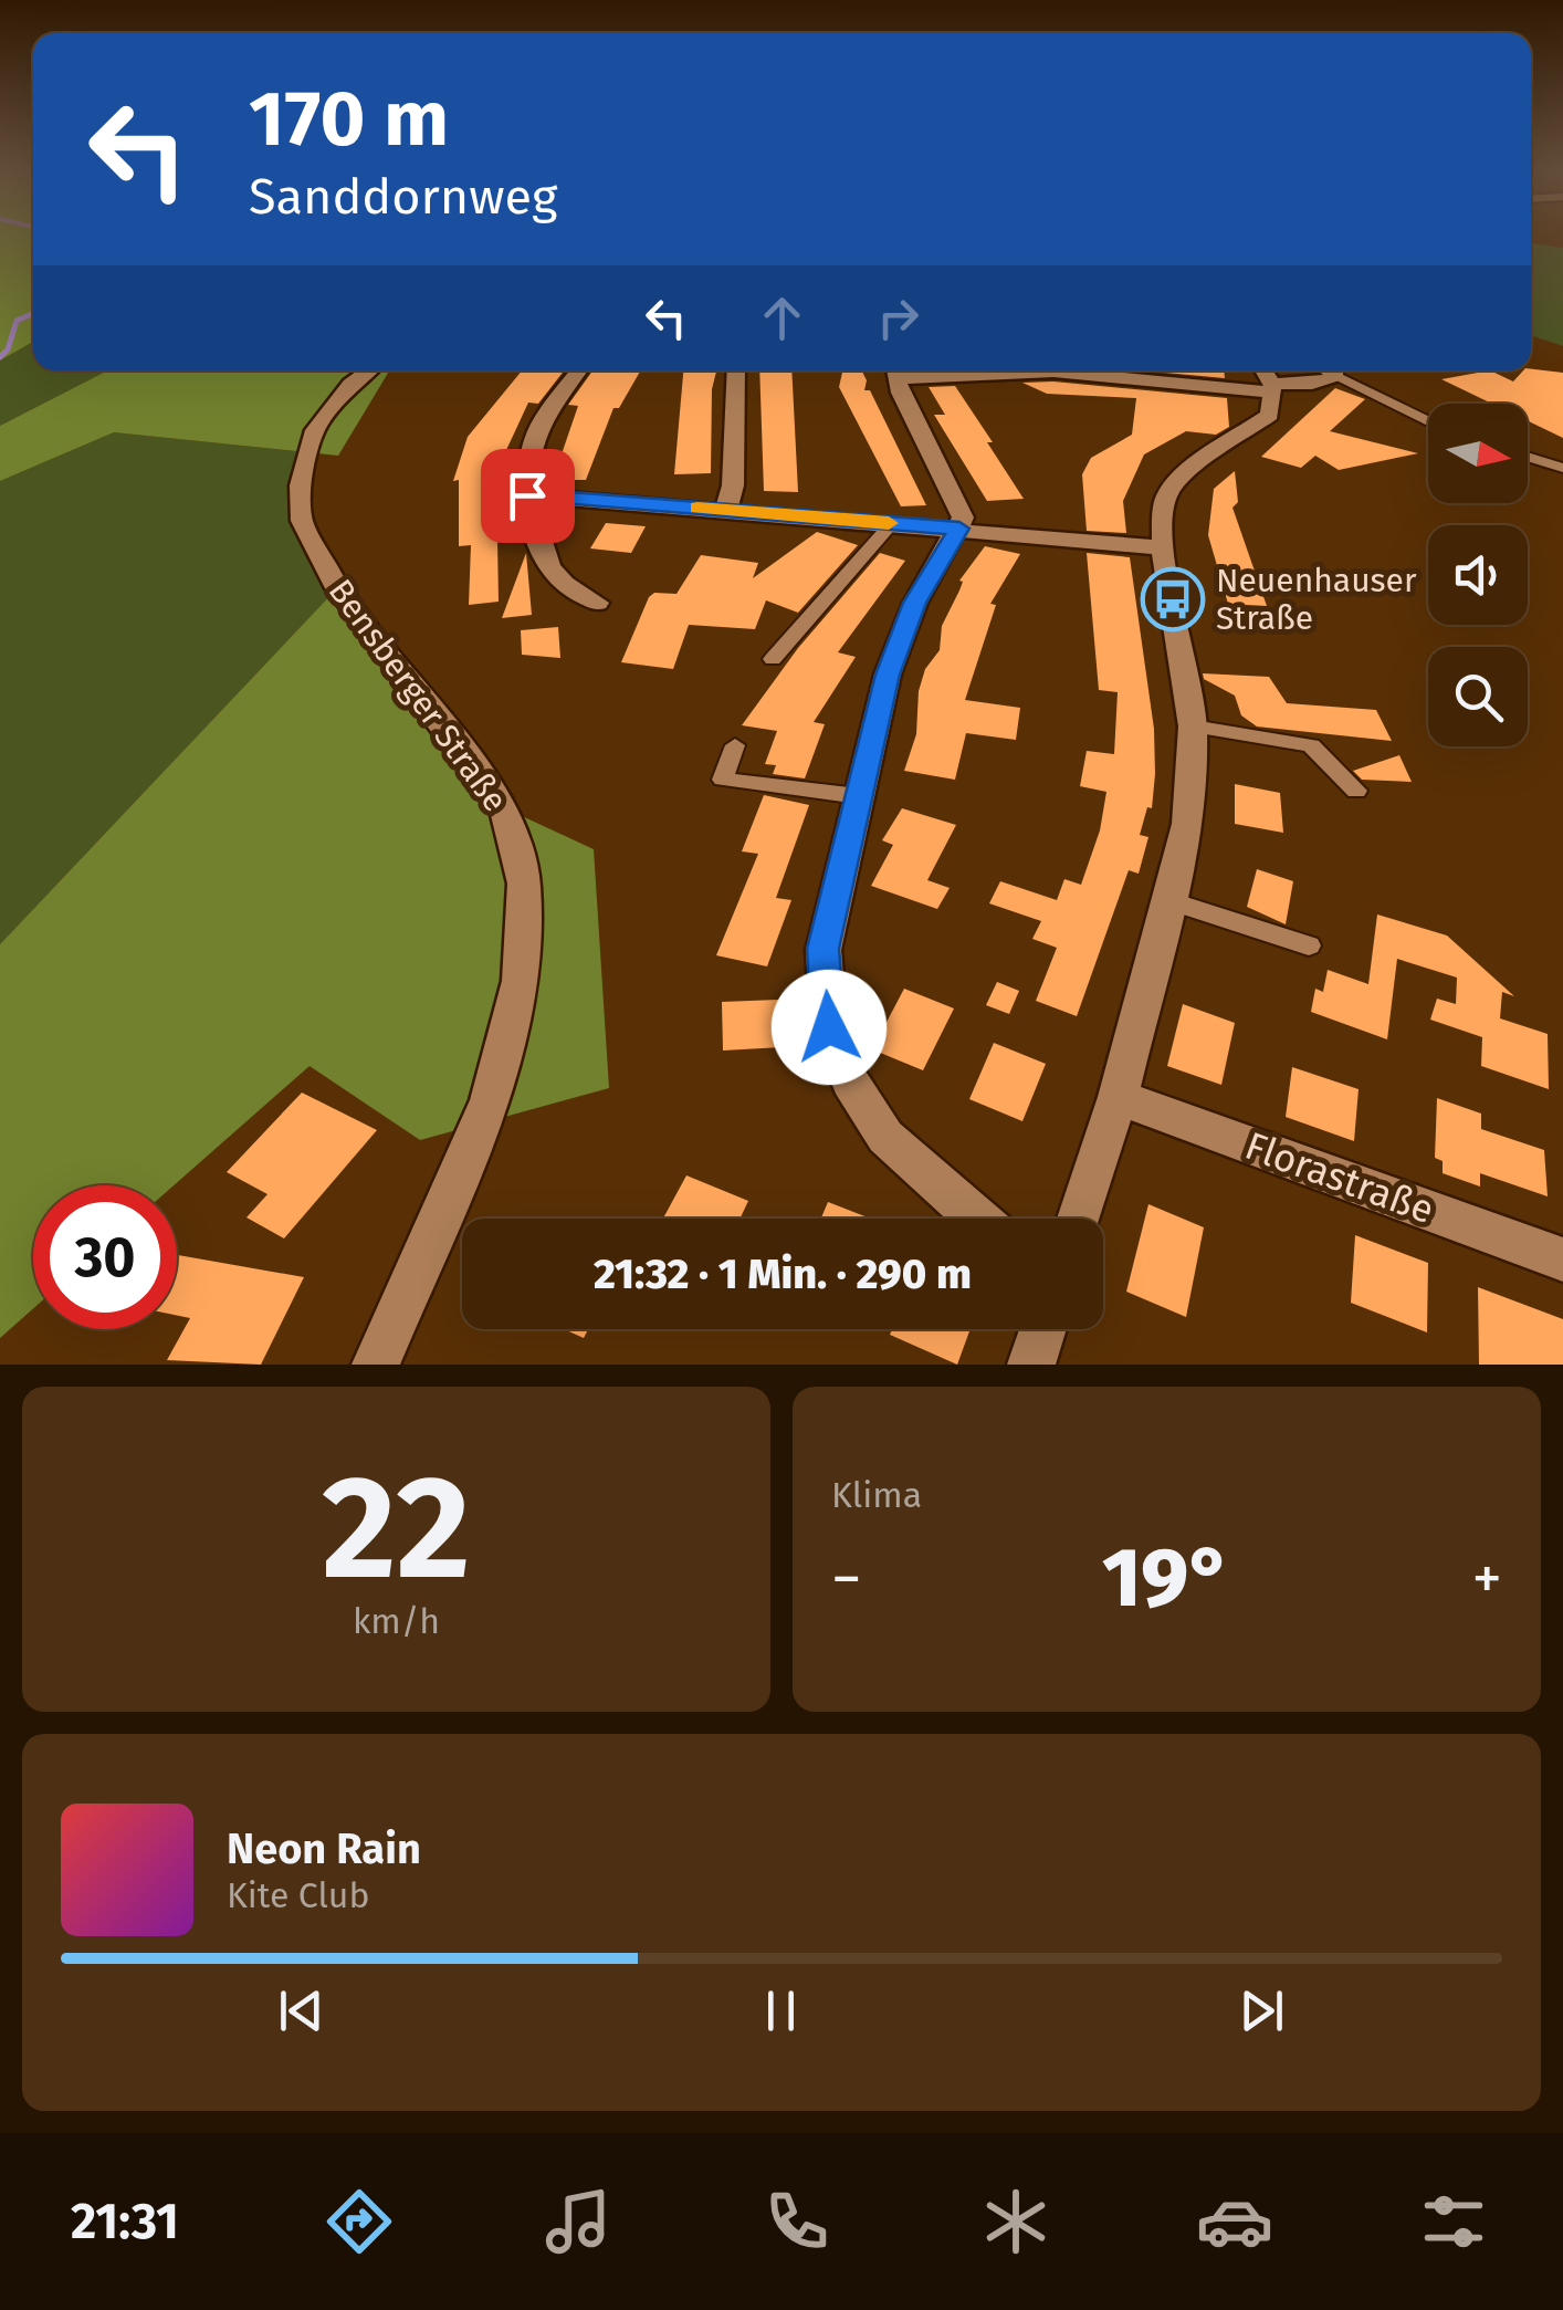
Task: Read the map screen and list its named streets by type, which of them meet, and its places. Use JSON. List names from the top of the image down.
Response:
{
  "streets": {
    "street": ["Bensberger Straße", "Florastraße"]
  },
  "places": {
    "bus stop": ["Neuenhauser Straße"]
  },
  "north": "right",
  "page": {
    "turn": ["170 m", "Sanddornweg"],
    "limit": "30",
    "trip": "21:32 · 1 Min. · 290 m",
    "tile": [
      ["22", "km/h"],
      "Klima"
    ],
    "heat": ["−", "19°", "+"],
    "song": ["Neon Rain", "Kite Club"],
    "tabs": "21:31"
  }
}
